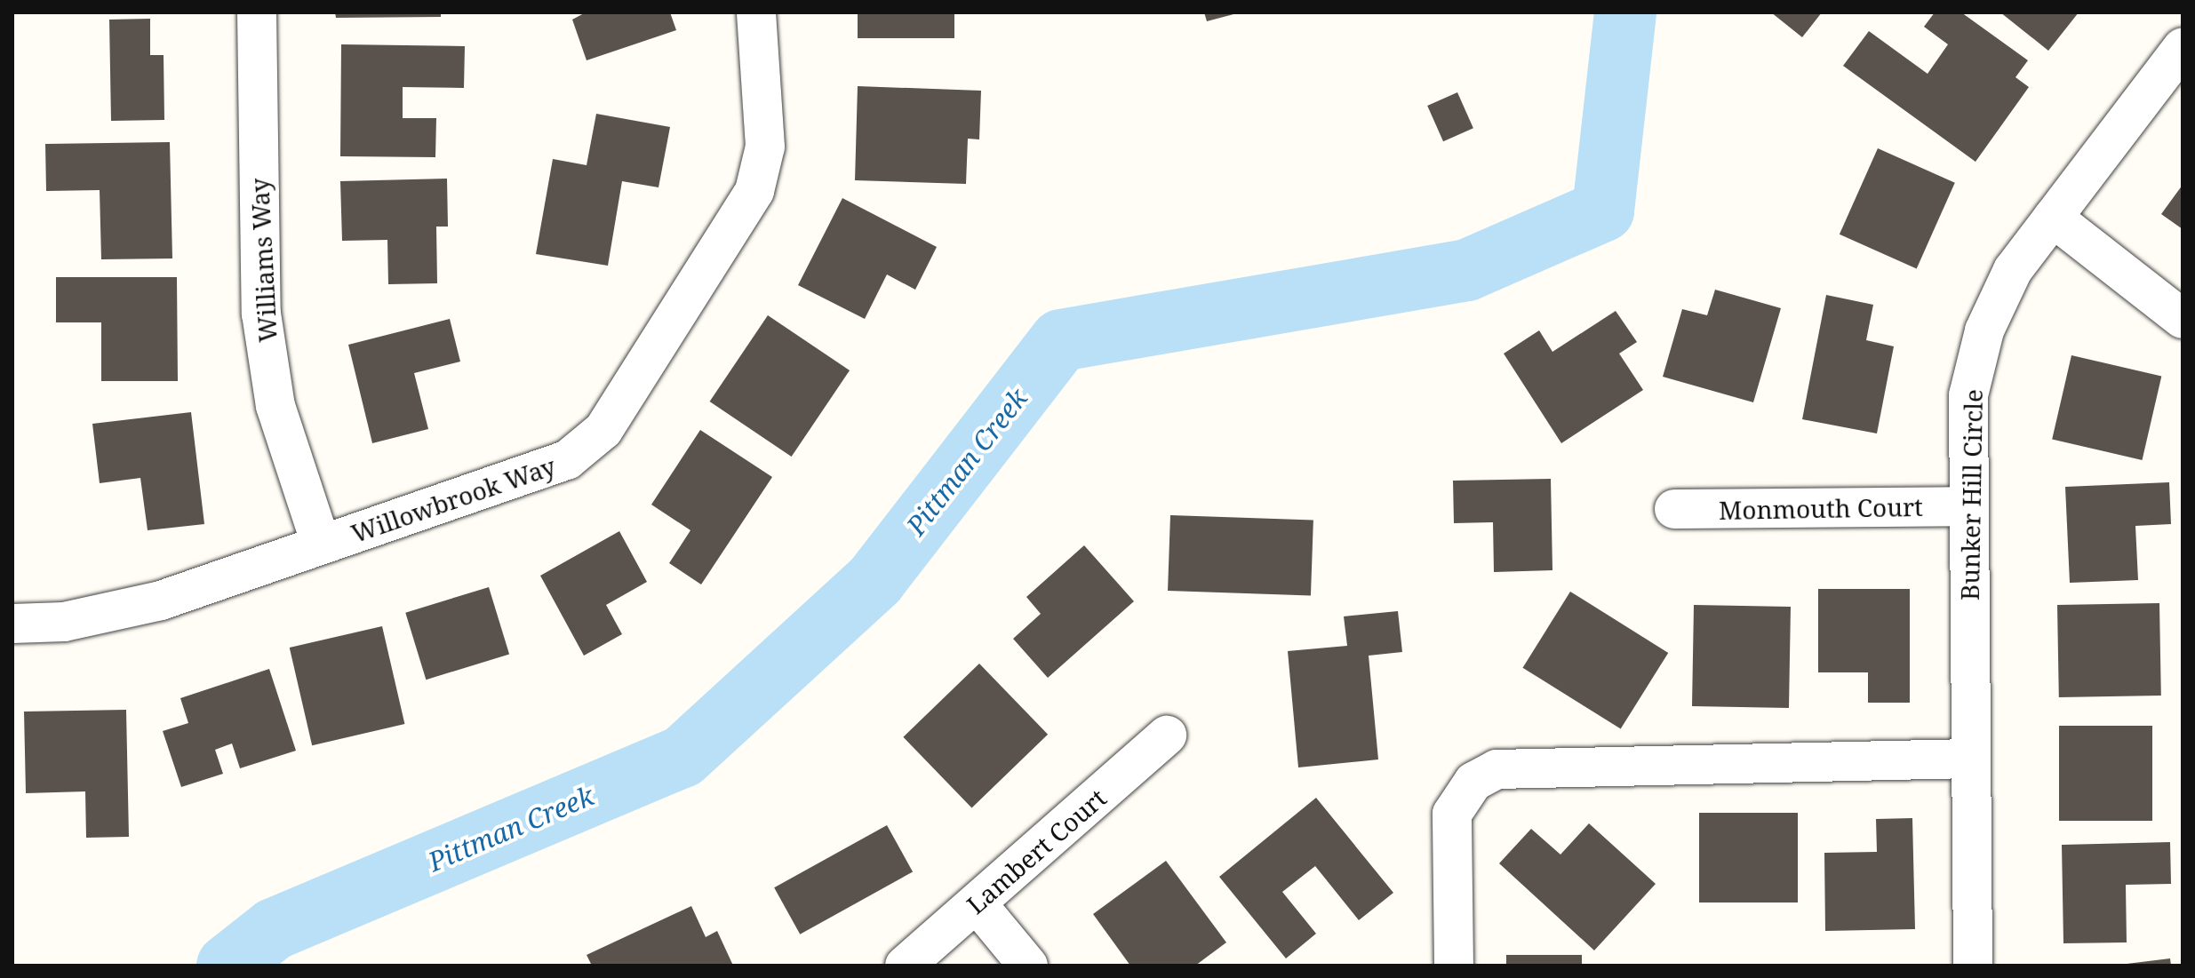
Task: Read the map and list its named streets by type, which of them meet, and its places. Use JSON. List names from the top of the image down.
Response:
{
  "streets": {
    "street": [
      "Williams Way",
      "Bunker Hill Circle",
      "Willowbrook Way",
      "Monmouth Court",
      "Lambert Court"
    ]
  },
  "crossings": [
    ["Williams Way", "Willowbrook Way"],
    ["Bunker Hill Circle", "Monmouth Court"]
  ],
  "water": ["Pittman Creek"]
}
